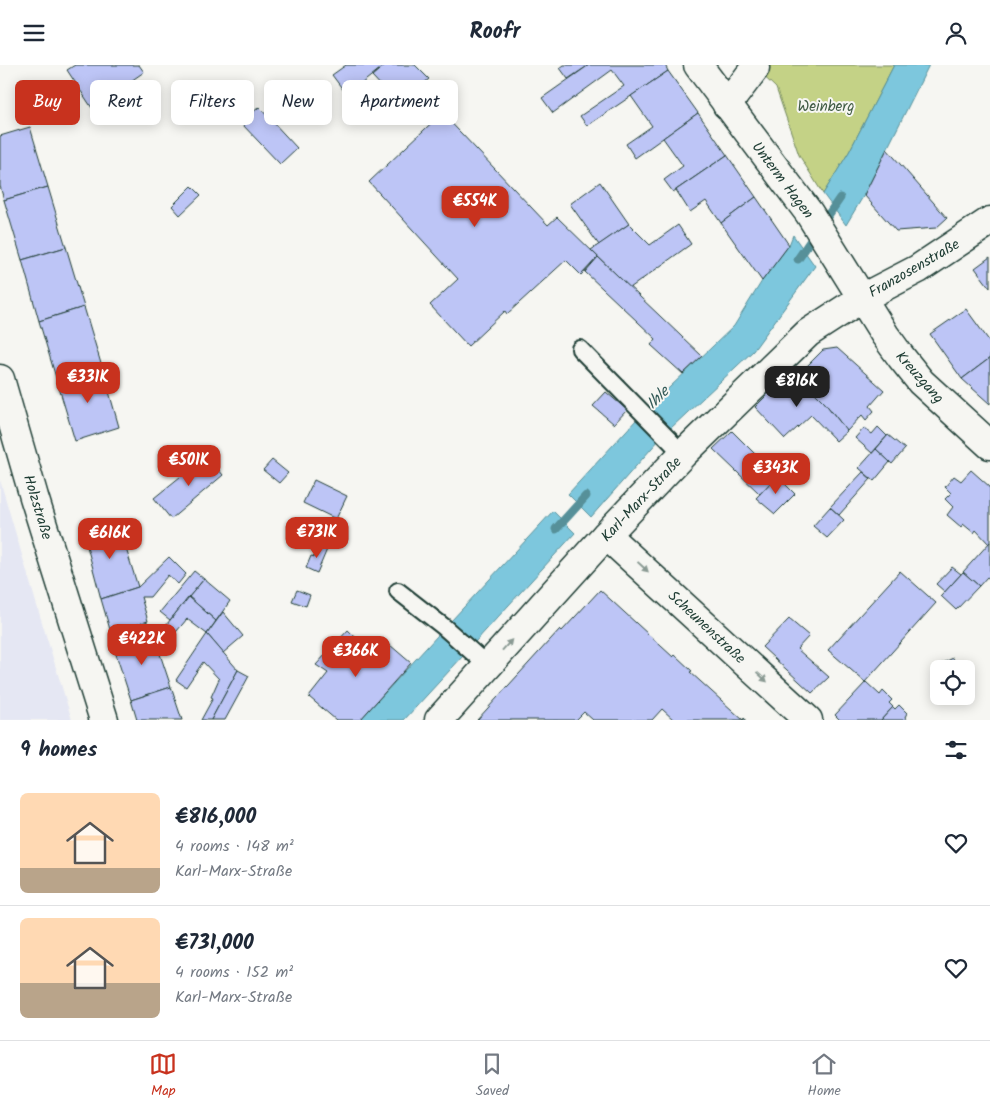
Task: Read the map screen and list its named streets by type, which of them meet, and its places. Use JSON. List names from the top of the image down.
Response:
{
  "streets": {
    "street": [
      "Unterm Hagen",
      "Franzosenstraße",
      "Kreuzgang",
      "Karl-Marx-Straße",
      "Holzstraße",
      "Scheunenstraße"
    ]
  },
  "crossings": [
    ["Unterm Hagen", "Franzosenstraße"],
    ["Unterm Hagen", "Kreuzgang"],
    ["Unterm Hagen", "Karl-Marx-Straße"],
    ["Franzosenstraße", "Kreuzgang"],
    ["Franzosenstraße", "Karl-Marx-Straße"],
    ["Kreuzgang", "Karl-Marx-Straße"],
    ["Karl-Marx-Straße", "Scheunenstraße"]
  ],
  "one_way": ["Scheunenstraße"],
  "water": ["Ihle"],
  "parks": ["Weinberg"],
  "page": {
    "header": "Roofr",
    "chip": [
      "Buy",
      "Rent",
      "Filters",
      "New",
      "Apartment"
    ],
    "price": [
      "€554K",
      "€331K",
      "€816K",
      "€501K",
      "€343K",
      "€731K",
      "€616K",
      "€422K",
      "€366K"
    ],
    "heading": "9 homes",
    "list": [
      {
        "name": "€816,000",
        "note": "4 rooms · 148 m² · Karl-Marx-Straße"
      },
      {
        "name": "€731,000",
        "note": "4 rooms · 152 m² · Karl-Marx-Straße"
      }
    ],
    "tabs": ["Map", "Saved", "Home"]
  }
}
